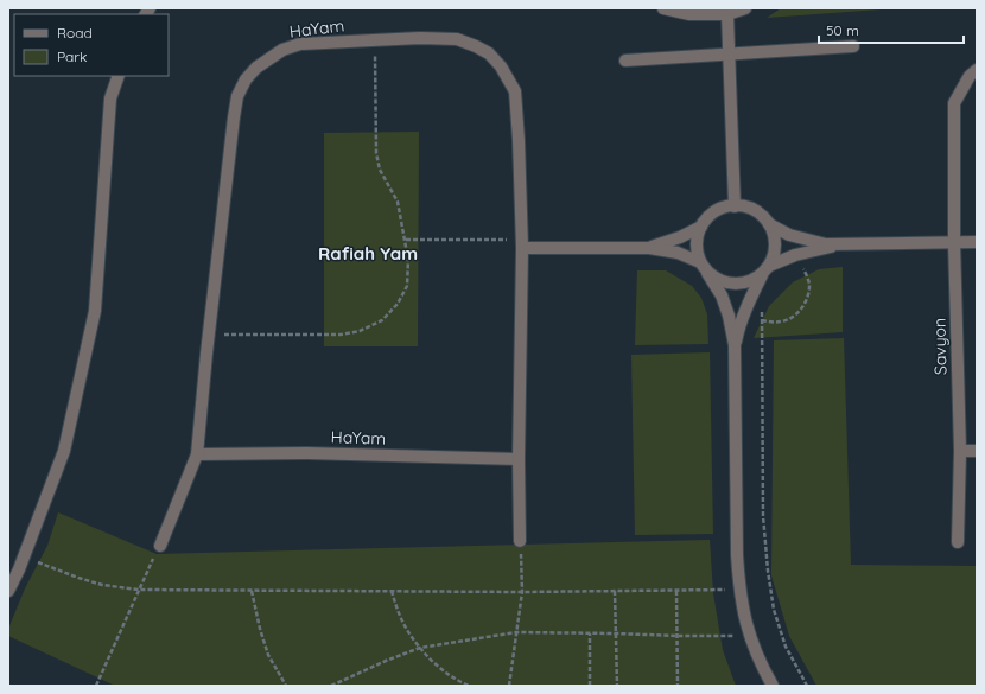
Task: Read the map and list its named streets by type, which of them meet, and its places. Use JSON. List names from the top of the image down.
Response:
{
  "streets": {
    "street": ["HaYam", "Savyon"]
  },
  "districts": ["Rafiah Yam"],
  "legend": ["Road", "Park"],
  "scale_bar": "50 m"
}
